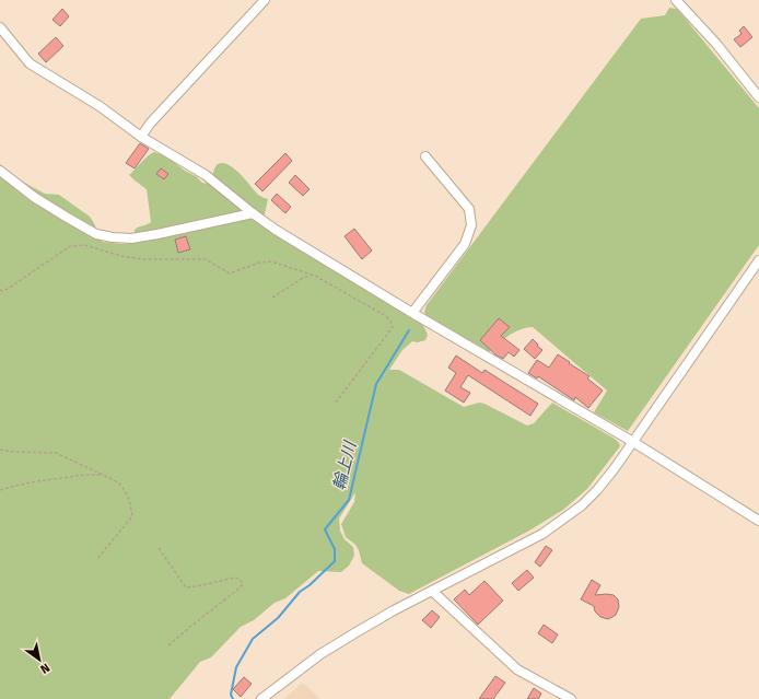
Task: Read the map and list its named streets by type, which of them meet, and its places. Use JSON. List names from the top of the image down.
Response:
{
  "water": ["輪上川"],
  "north": "bottom right"
}
